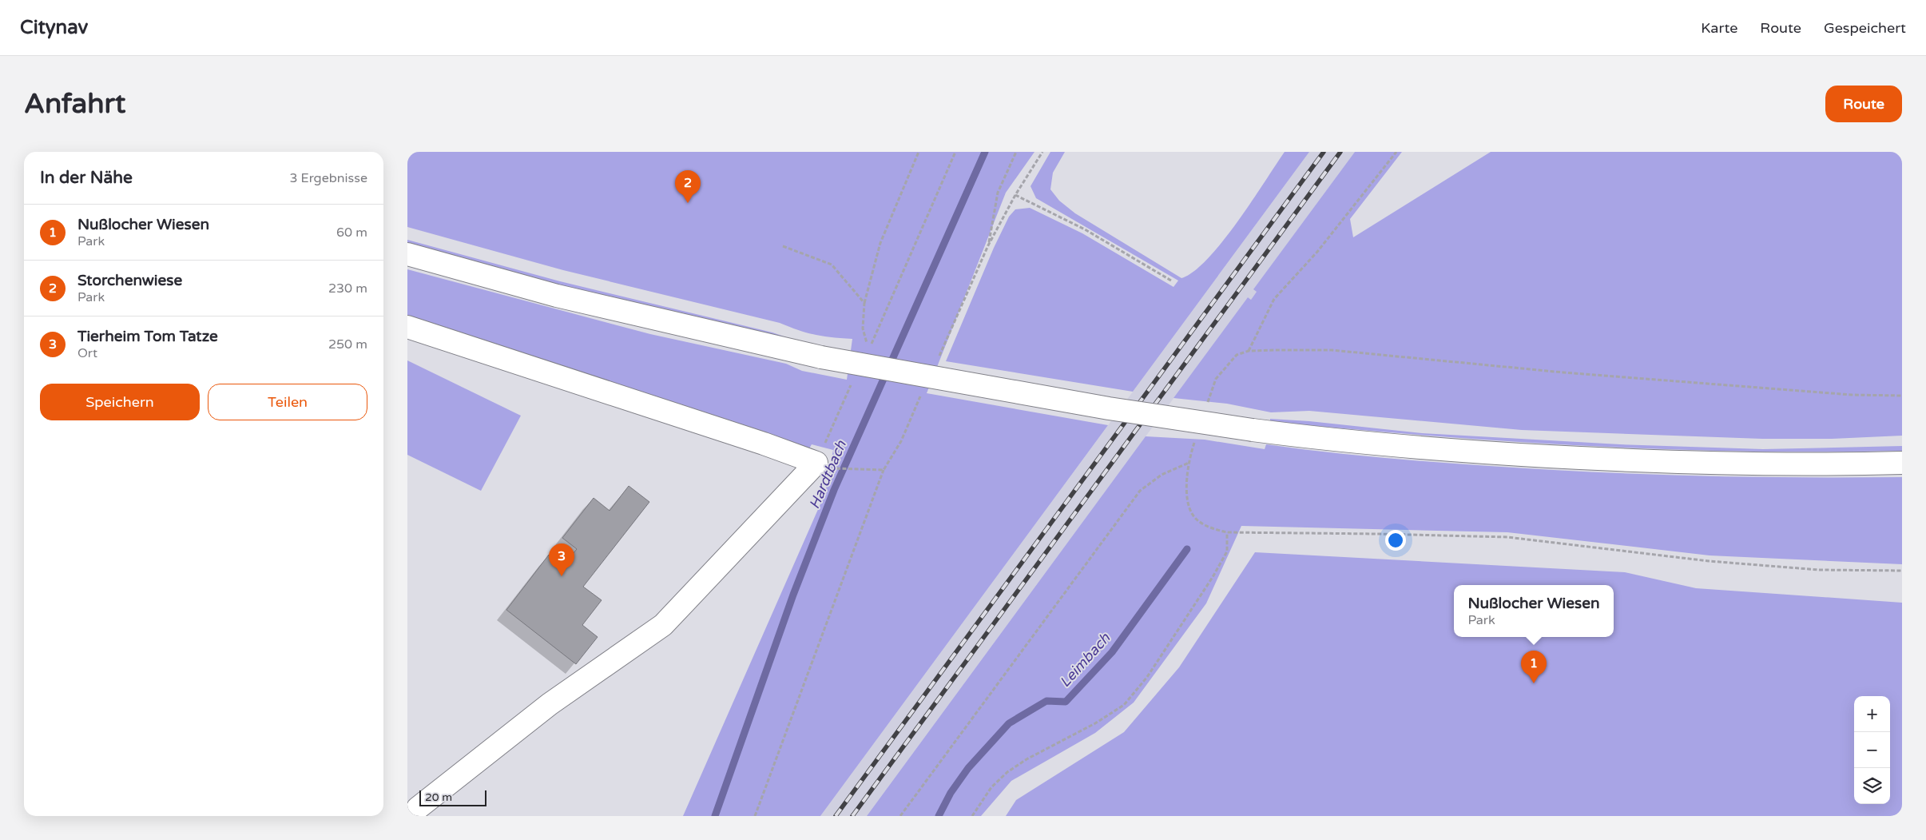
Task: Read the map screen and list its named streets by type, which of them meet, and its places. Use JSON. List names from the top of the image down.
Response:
{
  "water": ["Hardtbach", "Leimbach"],
  "scale_bar": "20 m",
  "page": {
    "header": "Citynav",
    "nav": ["Karte", "Route", "Gespeichert"],
    "buttons": [
      "Route",
      ["Speichern", "Teilen"]
    ],
    "title": "Anfahrt",
    "heading": ["In der Nähe", "3 Ergebnisse"],
    "pins": ["2", "3", "1"],
    "list": [
      {
        "mark": "1",
        "name": "Nußlocher Wiesen",
        "note": "Park",
        "value": "60 m"
      },
      {
        "mark": "2",
        "name": "Storchenwiese",
        "note": "Park",
        "value": "230 m"
      },
      {
        "mark": "3",
        "name": "Tierheim Tom Tatze",
        "note": "Ort",
        "value": "250 m"
      }
    ],
    "popup": ["Nußlocher Wiesen", "Park"],
    "map_buttons": ["+", "−"],
    "scale": "20 m"
  }
}
